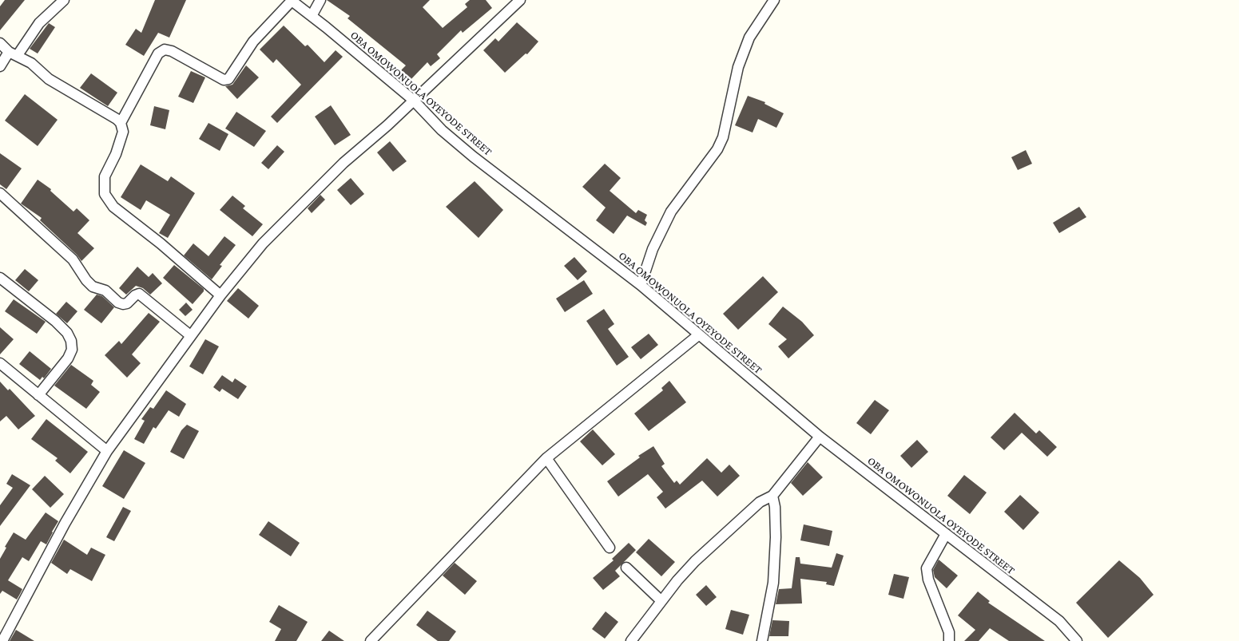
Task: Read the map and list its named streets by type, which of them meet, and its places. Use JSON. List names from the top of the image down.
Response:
{
  "streets": {
    "street": ["OBA OMOWONUOLA OYEYODE STREET"]
  }
}
